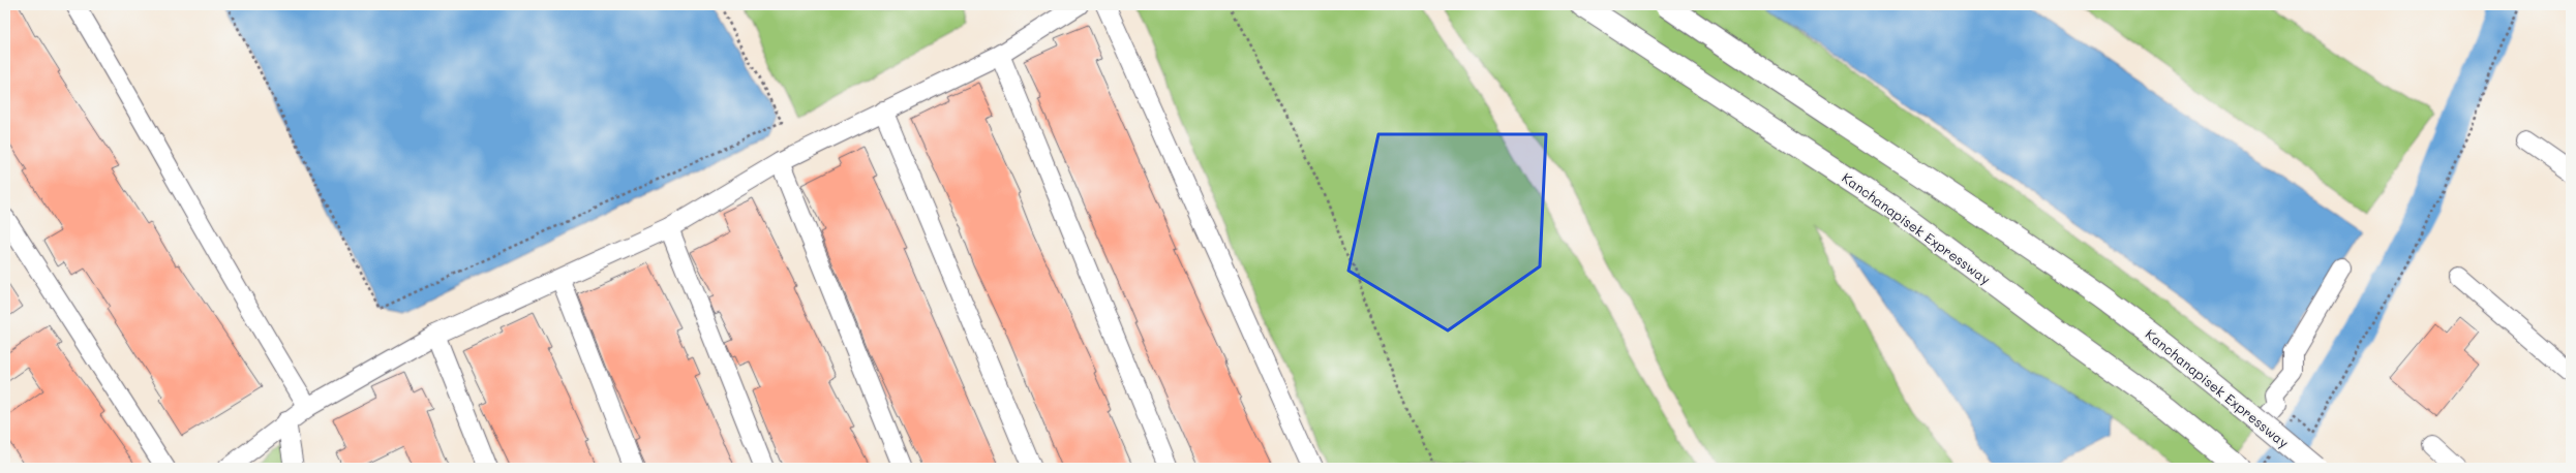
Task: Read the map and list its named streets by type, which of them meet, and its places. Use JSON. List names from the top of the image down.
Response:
{
  "streets": {
    "highway": ["Kanchanapisek Expressway"]
  }
}
